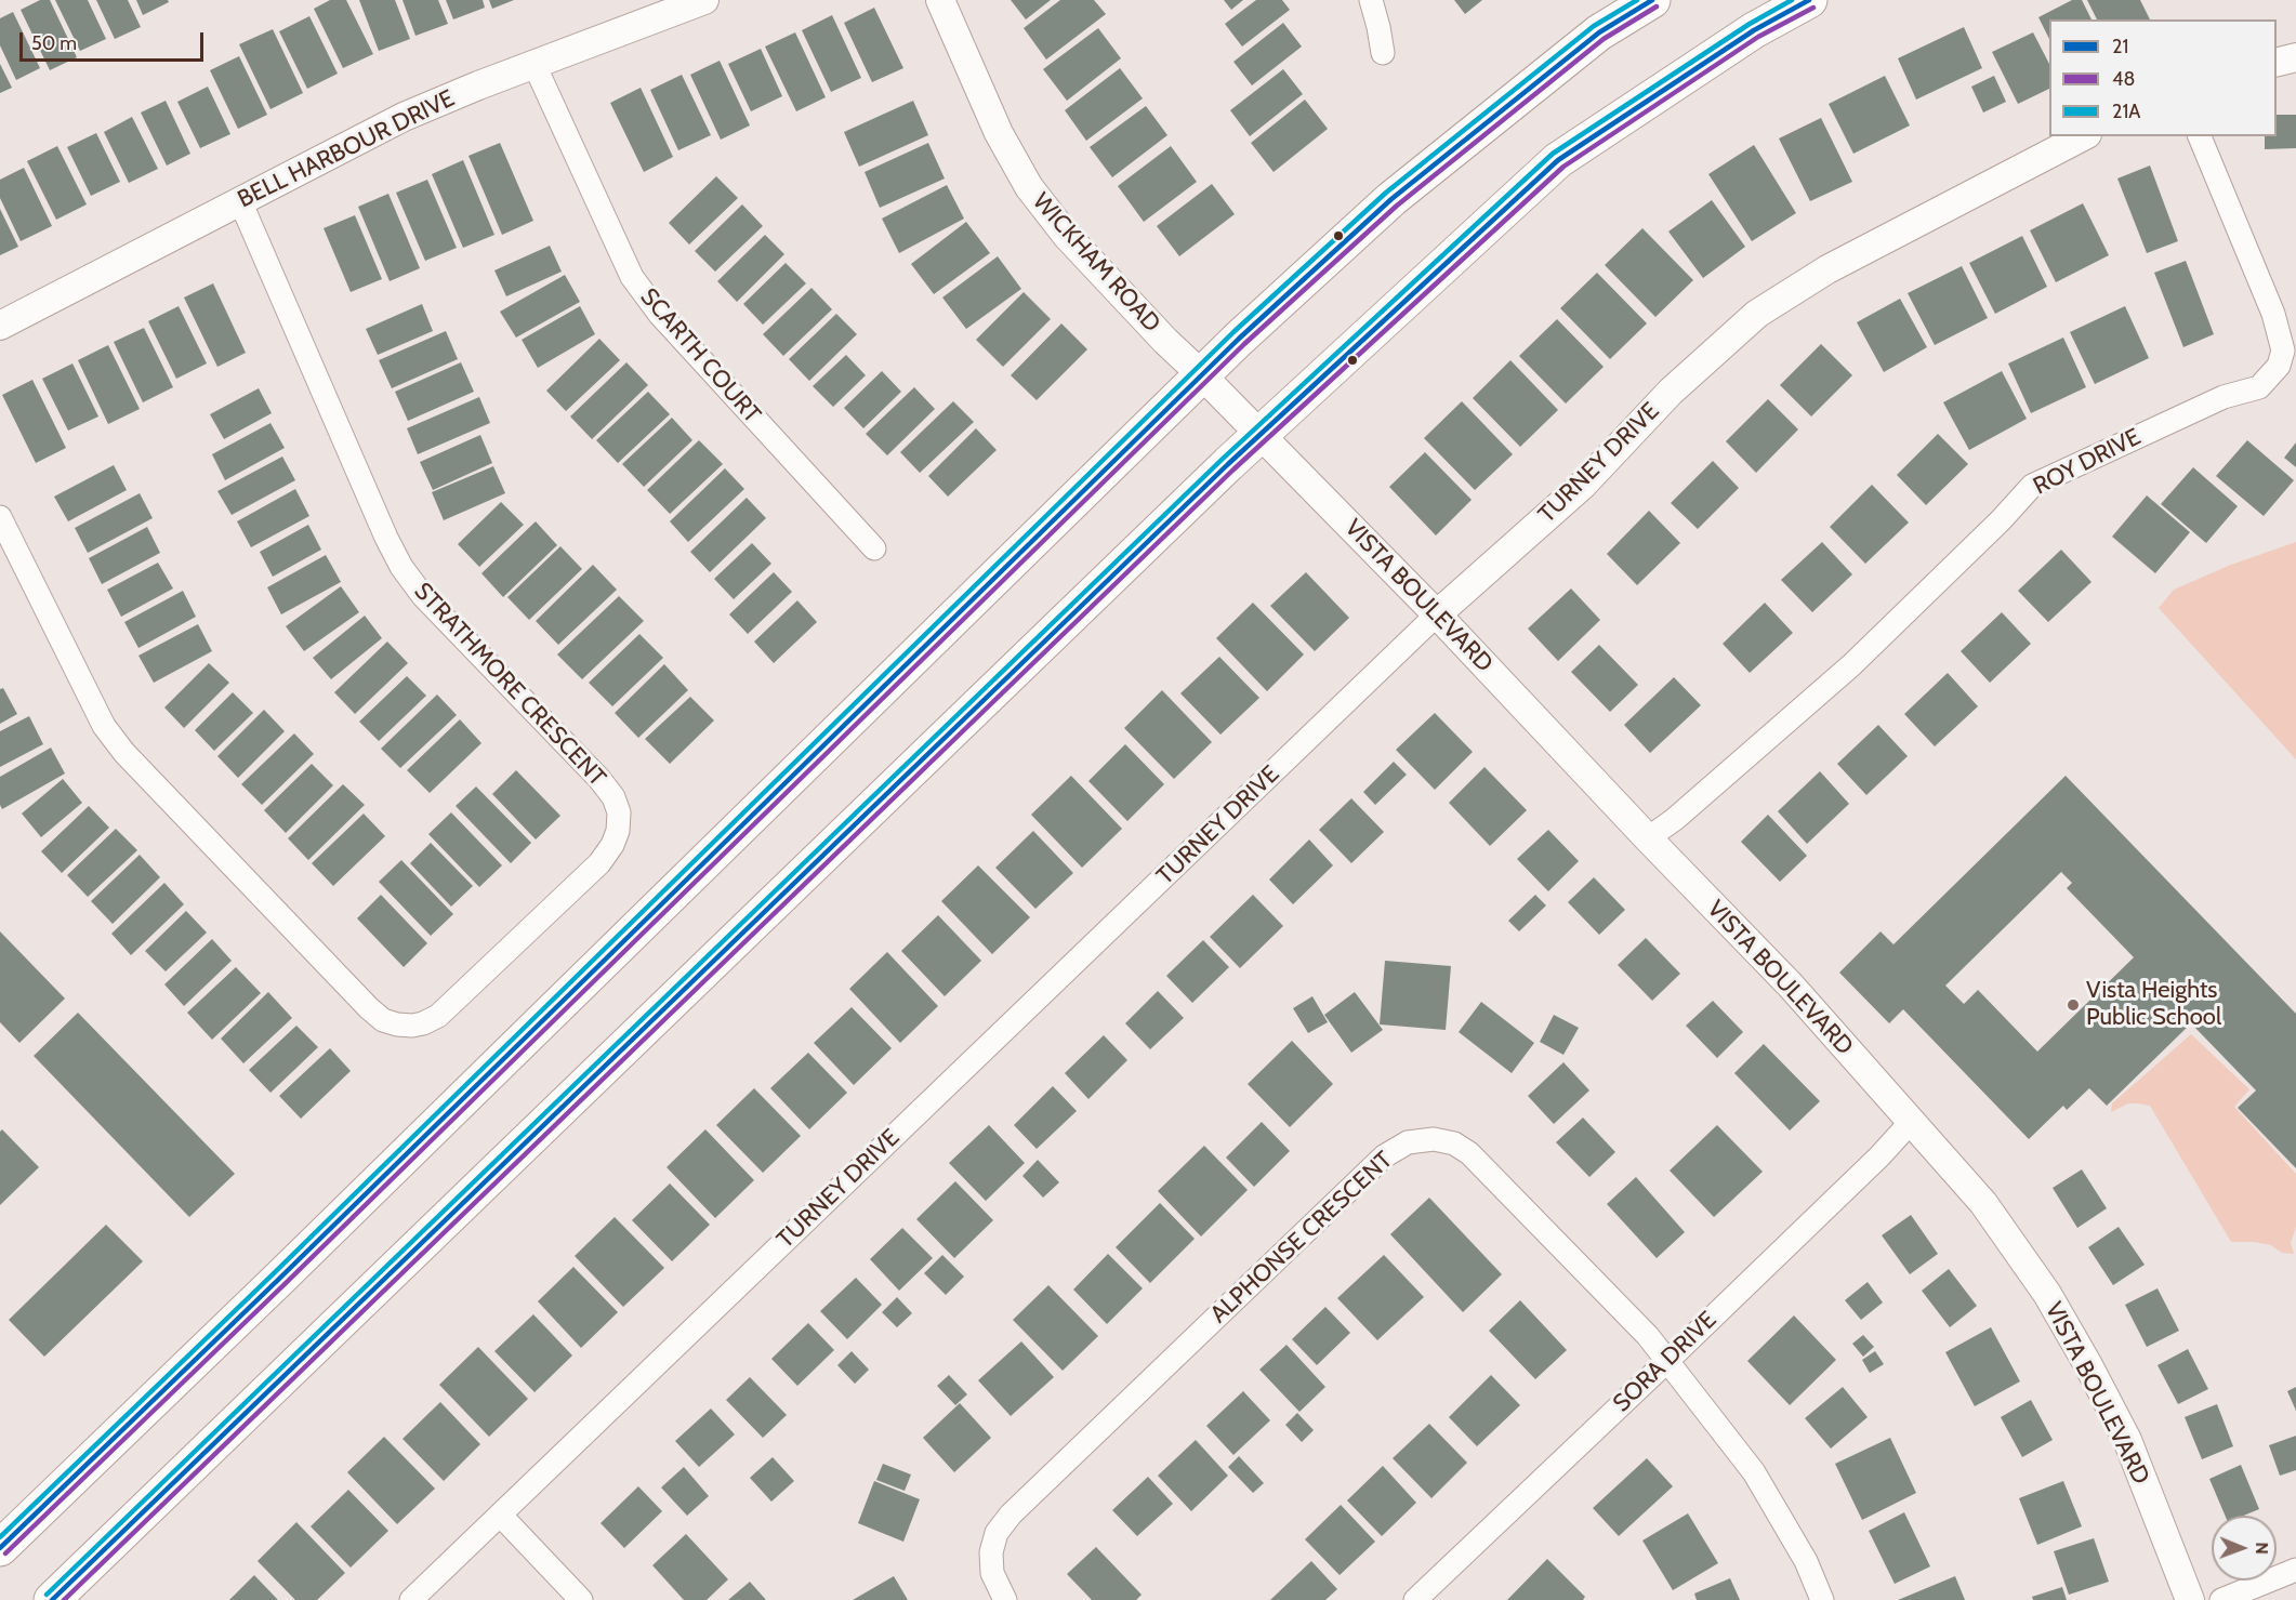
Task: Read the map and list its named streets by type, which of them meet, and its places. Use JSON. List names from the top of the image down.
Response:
{
  "streets": {
    "street": [
      "BELL HARBOUR DRIVE",
      "WICKHAM ROAD",
      "SCARTH COURT",
      "ROY DRIVE",
      "TURNEY DRIVE",
      "VISTA BOULEVARD",
      "STRATHMORE CRESCENT",
      "ALPHONSE CRESCENT",
      "SORA DRIVE"
    ]
  },
  "crossings": [
    ["BELL HARBOUR DRIVE", "SCARTH COURT"],
    ["BELL HARBOUR DRIVE", "STRATHMORE CRESCENT"],
    ["WICKHAM ROAD", "VISTA BOULEVARD"],
    ["ROY DRIVE", "VISTA BOULEVARD"],
    ["TURNEY DRIVE", "VISTA BOULEVARD"],
    ["VISTA BOULEVARD", "SORA DRIVE"],
    ["ALPHONSE CRESCENT", "SORA DRIVE"]
  ],
  "places": ["Vista Heights Public School"],
  "lines": ["transit line 21", "transit line 21A", "transit line 48"],
  "legend": ["21", "48", "21A"],
  "scale_bar": "50 m",
  "north": "right"
}
